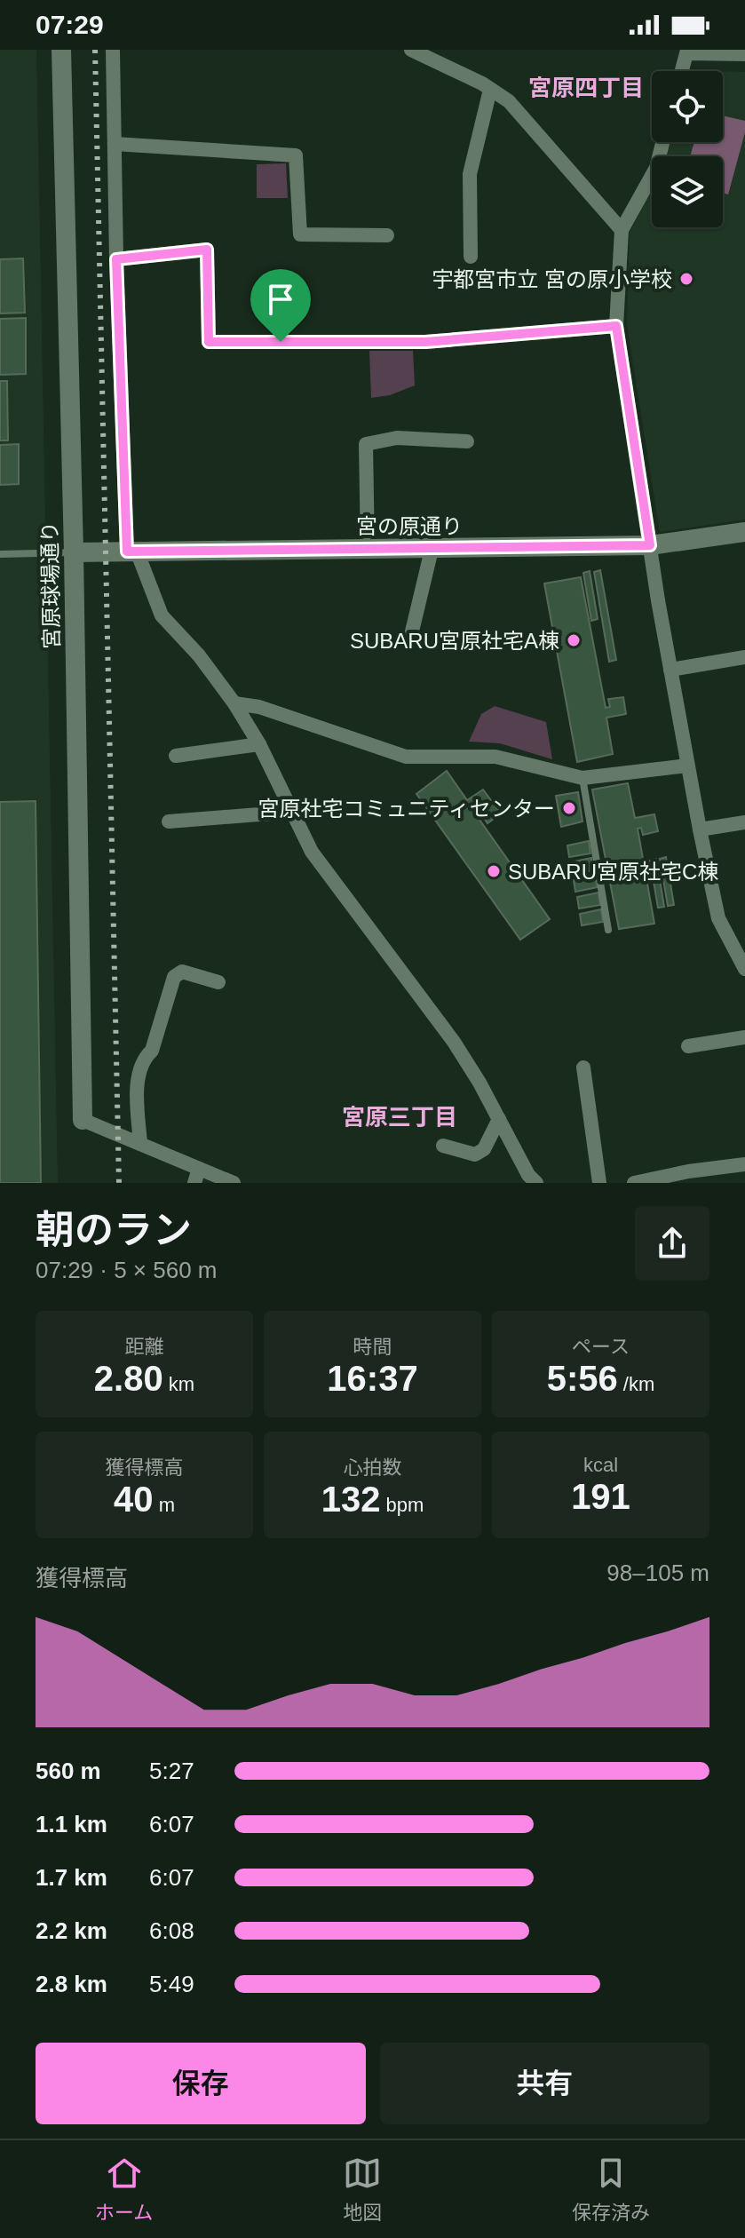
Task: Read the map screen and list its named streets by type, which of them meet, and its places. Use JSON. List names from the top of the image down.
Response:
{
  "streets": {
    "street": ["宮の原通り", "宮原球場通り"]
  },
  "crossings": [
    ["宮の原通り", "宮原球場通り"]
  ],
  "districts": ["宮原四丁目", "宮原三丁目"],
  "places": [
    "宇都宮市立 宮の原小学校",
    "SUBARU宮原社宅A棟",
    "宮原社宅コミュニティセンター",
    "SUBARU宮原社宅C棟"
  ],
  "page": {
    "status": "07:29",
    "heading": ["朝のラン", "07:29 · 5 × 560 m"],
    "stats": [
      ["距離", "2.80 km"],
      ["時間", "16:37"],
      ["ペース", "5:56 /km"],
      ["獲得標高", "40 m"],
      ["心拍数", "132 bpm"],
      ["kcal", "191"]
    ],
    "chart": ["獲得標高", "98–105 m"],
    "list": [
      {
        "name": "560 m",
        "note": "5:27"
      },
      {
        "name": "1.1 km",
        "note": "6:07"
      },
      {
        "name": "1.7 km",
        "note": "6:07"
      },
      {
        "name": "2.2 km",
        "note": "6:08"
      },
      {
        "name": "2.8 km",
        "note": "5:49"
      }
    ],
    "buttons": ["保存", "共有"],
    "tabs": ["ホーム", "地図", "保存済み"]
  }
}
